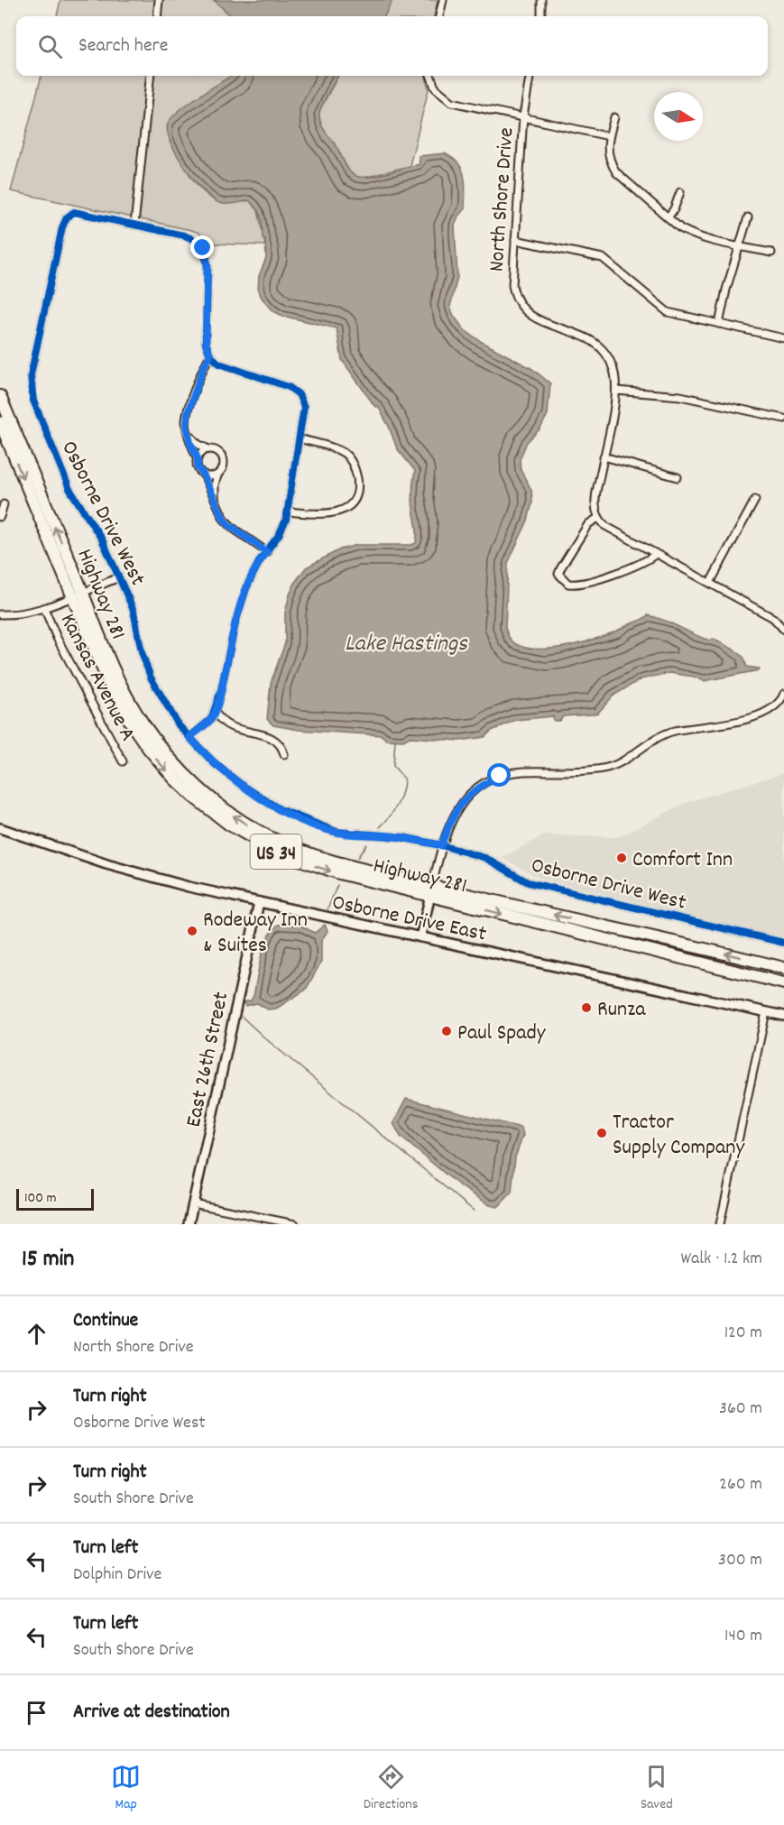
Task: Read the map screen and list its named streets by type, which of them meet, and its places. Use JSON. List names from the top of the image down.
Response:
{
  "streets": {
    "highway": ["Highway 281", "US 34"],
    "street": [
      "North Shore Drive",
      "Osborne Drive West",
      "Kansas Avenue A",
      "Osborne Drive East",
      "East 26th Street"
    ]
  },
  "crossings": [
    ["Osborne Drive East", "East 26th Street"]
  ],
  "water": ["Lake Hastings"],
  "places": [
    "Comfort Inn",
    "Rodeway Inn & Suites",
    "Runza",
    "Paul Spady",
    "Tractor Supply Company"
  ],
  "scale_bar": "100 m",
  "north": "right",
  "page": {
    "search": "Search here",
    "scale": "100 m",
    "heading": ["15 min", "Walk · 1.2 km"],
    "list": [
      ["Continue", "North Shore Drive", "120 m"],
      ["Turn right", "Osborne Drive West", "360 m"],
      ["Turn right", "South Shore Drive", "260 m"],
      ["Turn left", "Dolphin Drive", "300 m"],
      ["Turn left", "South Shore Drive", "140 m"],
      "Arrive at destination"
    ],
    "nav": ["Map", "Directions", "Saved"]
  }
}
